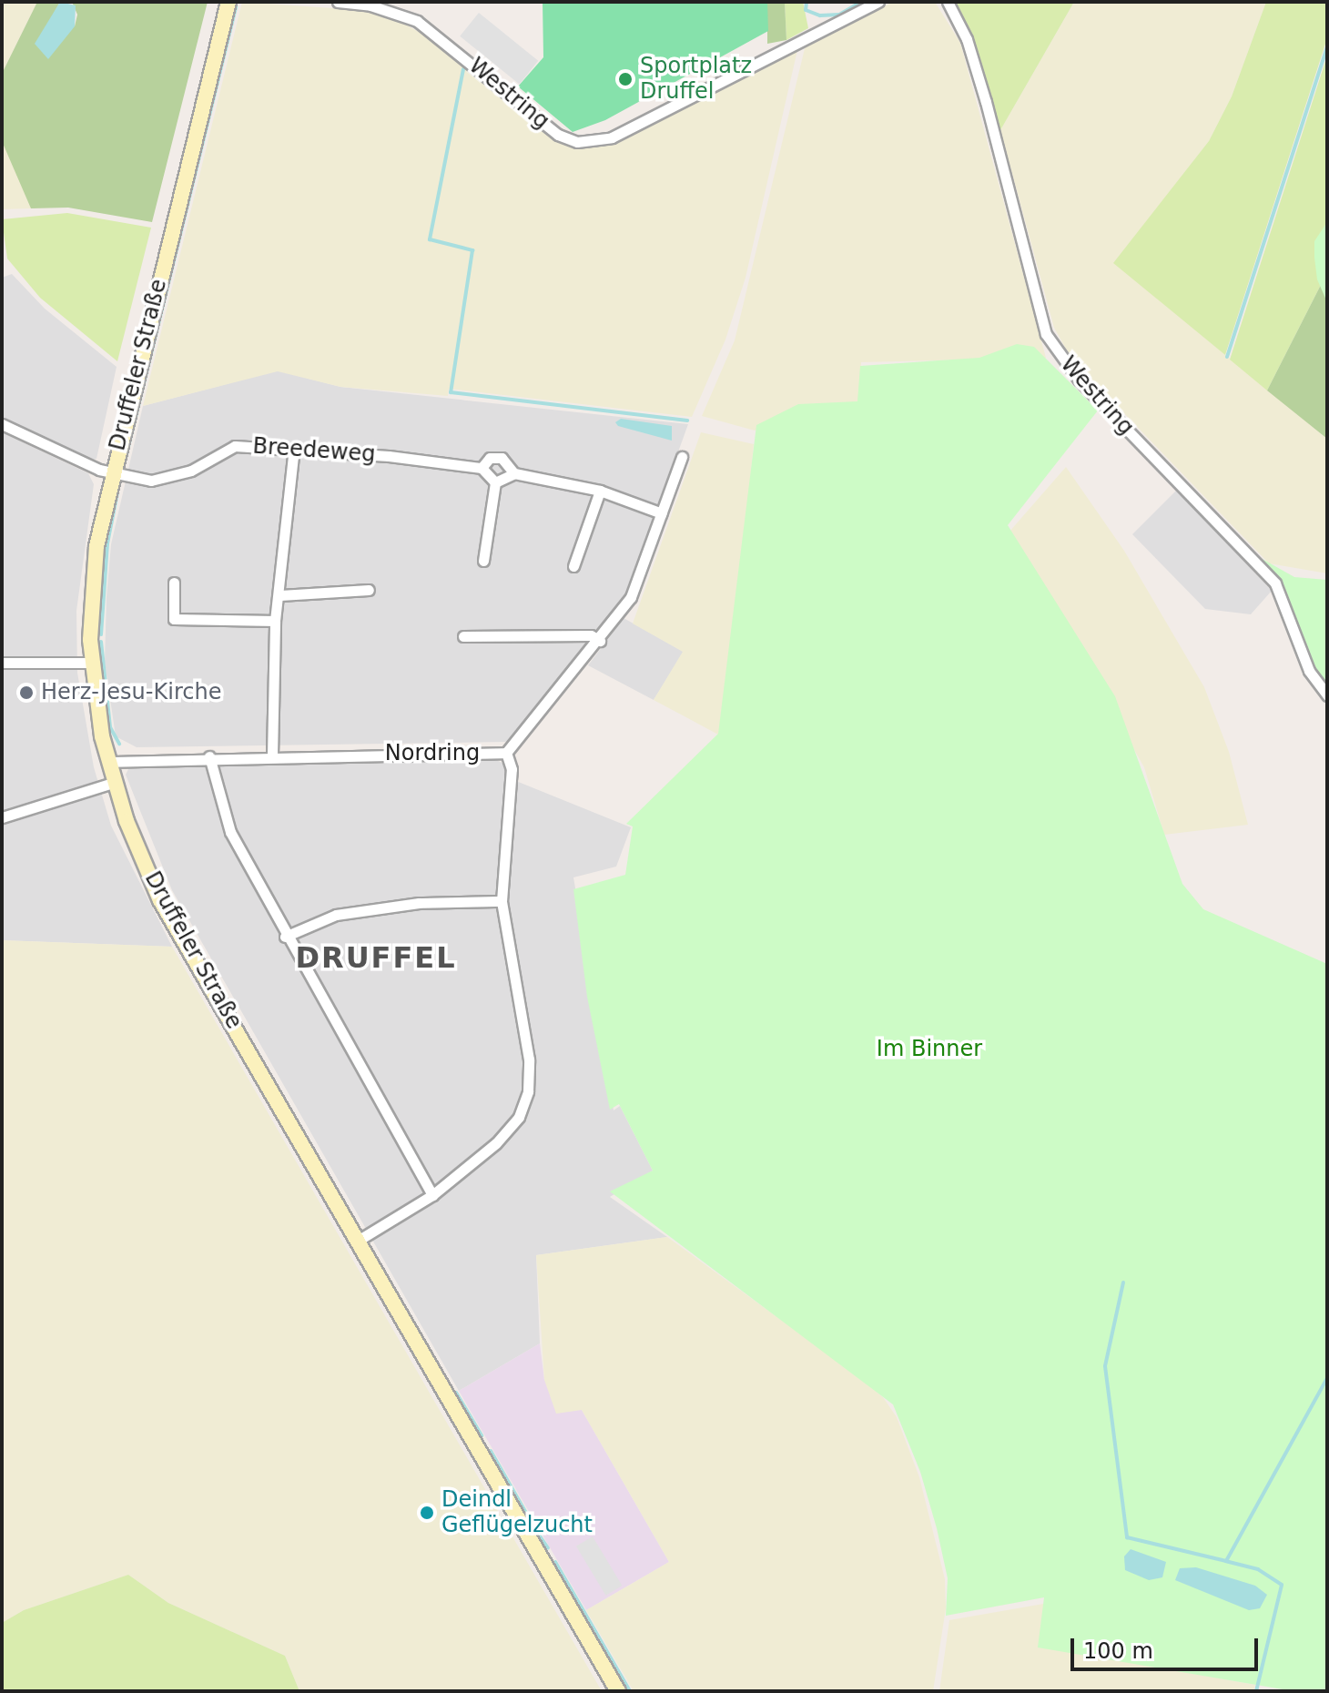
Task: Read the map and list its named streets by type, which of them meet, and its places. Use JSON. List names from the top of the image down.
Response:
{
  "streets": {
    "street": [
      "Westring",
      "Druffeler Straße",
      "Breedeweg",
      "Nordring"
    ]
  },
  "crossings": [
    ["Druffeler Straße", "Breedeweg"],
    ["Druffeler Straße", "Nordring"]
  ],
  "districts": ["DRUFFEL"],
  "parks": ["Im Binner"],
  "places": ["Sportplatz Druffel", "Herz-Jesu-Kirche", "Deindl Geflügelzucht"],
  "scale_bar": "100 m"
}
